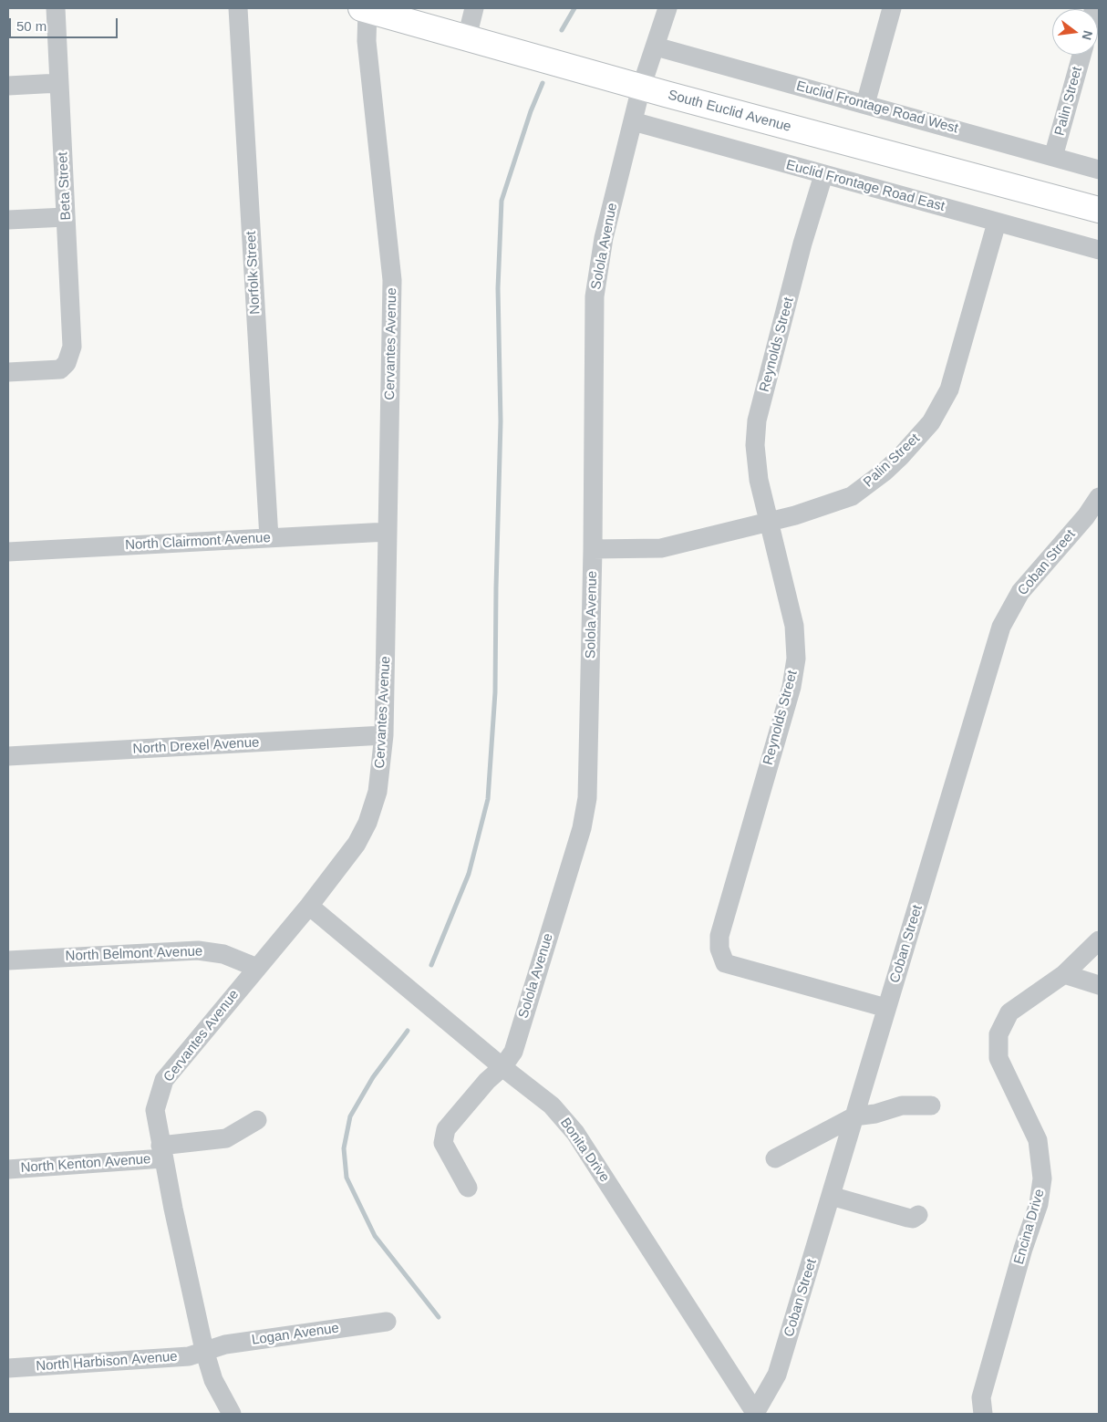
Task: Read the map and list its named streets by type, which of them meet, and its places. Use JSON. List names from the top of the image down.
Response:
{
  "streets": {
    "main road": ["South Euclid Avenue"],
    "street": [
      "Palin Street",
      "Euclid Frontage Road West",
      "Beta Street",
      "Euclid Frontage Road East",
      "Solola Avenue",
      "Norfolk Street",
      "Cervantes Avenue",
      "Reynolds Street",
      "North Clairmont Avenue",
      "Coban Street",
      "North Drexel Avenue",
      "North Belmont Avenue",
      "Bonita Drive",
      "North Kenton Avenue",
      "Encina Drive",
      "Logan Avenue",
      "North Harbison Avenue"
    ]
  },
  "crossings": [
    ["Palin Street", "Euclid Frontage Road West"],
    ["Palin Street", "Euclid Frontage Road East"],
    ["Palin Street", "Solola Avenue"],
    ["Palin Street", "Reynolds Street"],
    ["Euclid Frontage Road West", "Solola Avenue"],
    ["South Euclid Avenue", "Solola Avenue"],
    ["South Euclid Avenue", "Cervantes Avenue"],
    ["Euclid Frontage Road East", "Solola Avenue"],
    ["Euclid Frontage Road East", "Reynolds Street"],
    ["Solola Avenue", "Bonita Drive"],
    ["Norfolk Street", "North Clairmont Avenue"],
    ["Cervantes Avenue", "North Clairmont Avenue"],
    ["Cervantes Avenue", "North Drexel Avenue"],
    ["Cervantes Avenue", "North Belmont Avenue"],
    ["Cervantes Avenue", "Bonita Drive"],
    ["Cervantes Avenue", "North Kenton Avenue"],
    ["Cervantes Avenue", "Logan Avenue"],
    ["Cervantes Avenue", "North Harbison Avenue"],
    ["Reynolds Street", "Coban Street"],
    ["Coban Street", "Bonita Drive"],
    ["Logan Avenue", "North Harbison Avenue"]
  ],
  "scale_bar": "50 m",
  "north": "right"
}
